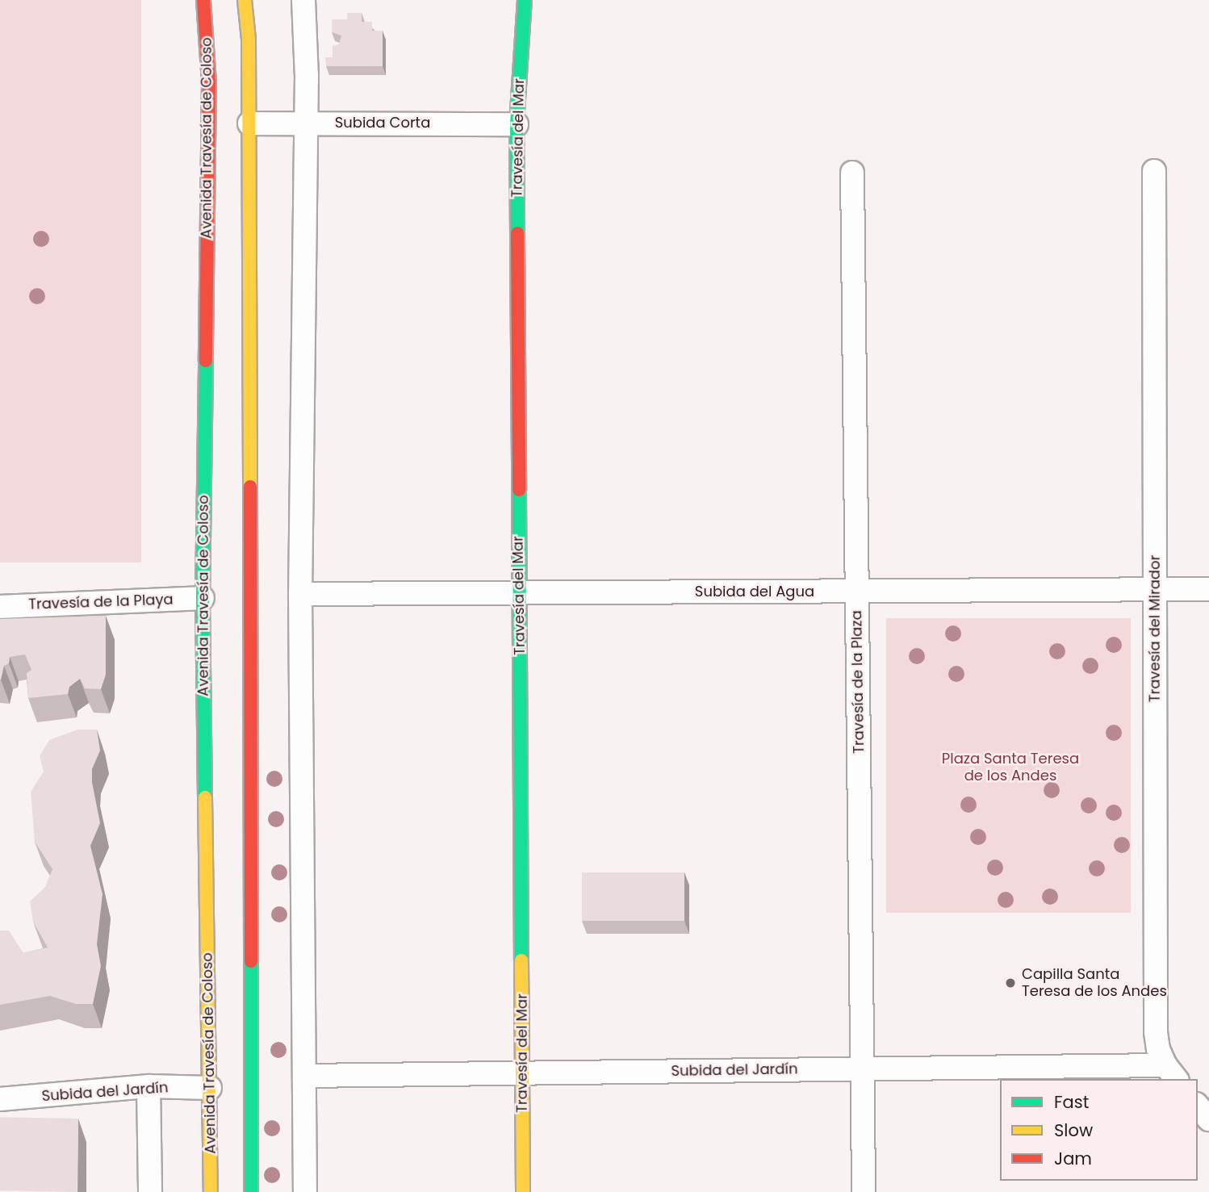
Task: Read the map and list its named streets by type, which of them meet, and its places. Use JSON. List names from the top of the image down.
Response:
{
  "streets": {
    "main road": ["Avenida Travesía de Coloso", "Travesía del Mar"],
    "street": [
      "Subida Corta",
      "Subida del Agua",
      "Travesía de la Playa",
      "Travesía del Mirador",
      "Travesía de la Plaza",
      "Subida del Jardín"
    ]
  },
  "crossings": [
    ["Subida Corta", "Travesía del Mar"],
    ["Avenida Travesía de Coloso", "Travesía de la Playa"],
    ["Avenida Travesía de Coloso", "Subida del Jardín"],
    ["Travesía del Mar", "Subida del Agua"],
    ["Travesía del Mar", "Subida del Jardín"],
    ["Subida del Agua", "Travesía del Mirador"],
    ["Subida del Agua", "Travesía de la Plaza"],
    ["Travesía del Mirador", "Subida del Jardín"],
    ["Travesía de la Plaza", "Subida del Jardín"]
  ],
  "parks": ["Plaza Santa Teresa de los Andes"],
  "places": ["Capilla Santa Teresa de los Andes"],
  "legend": ["Fast", "Slow", "Jam"]
}
